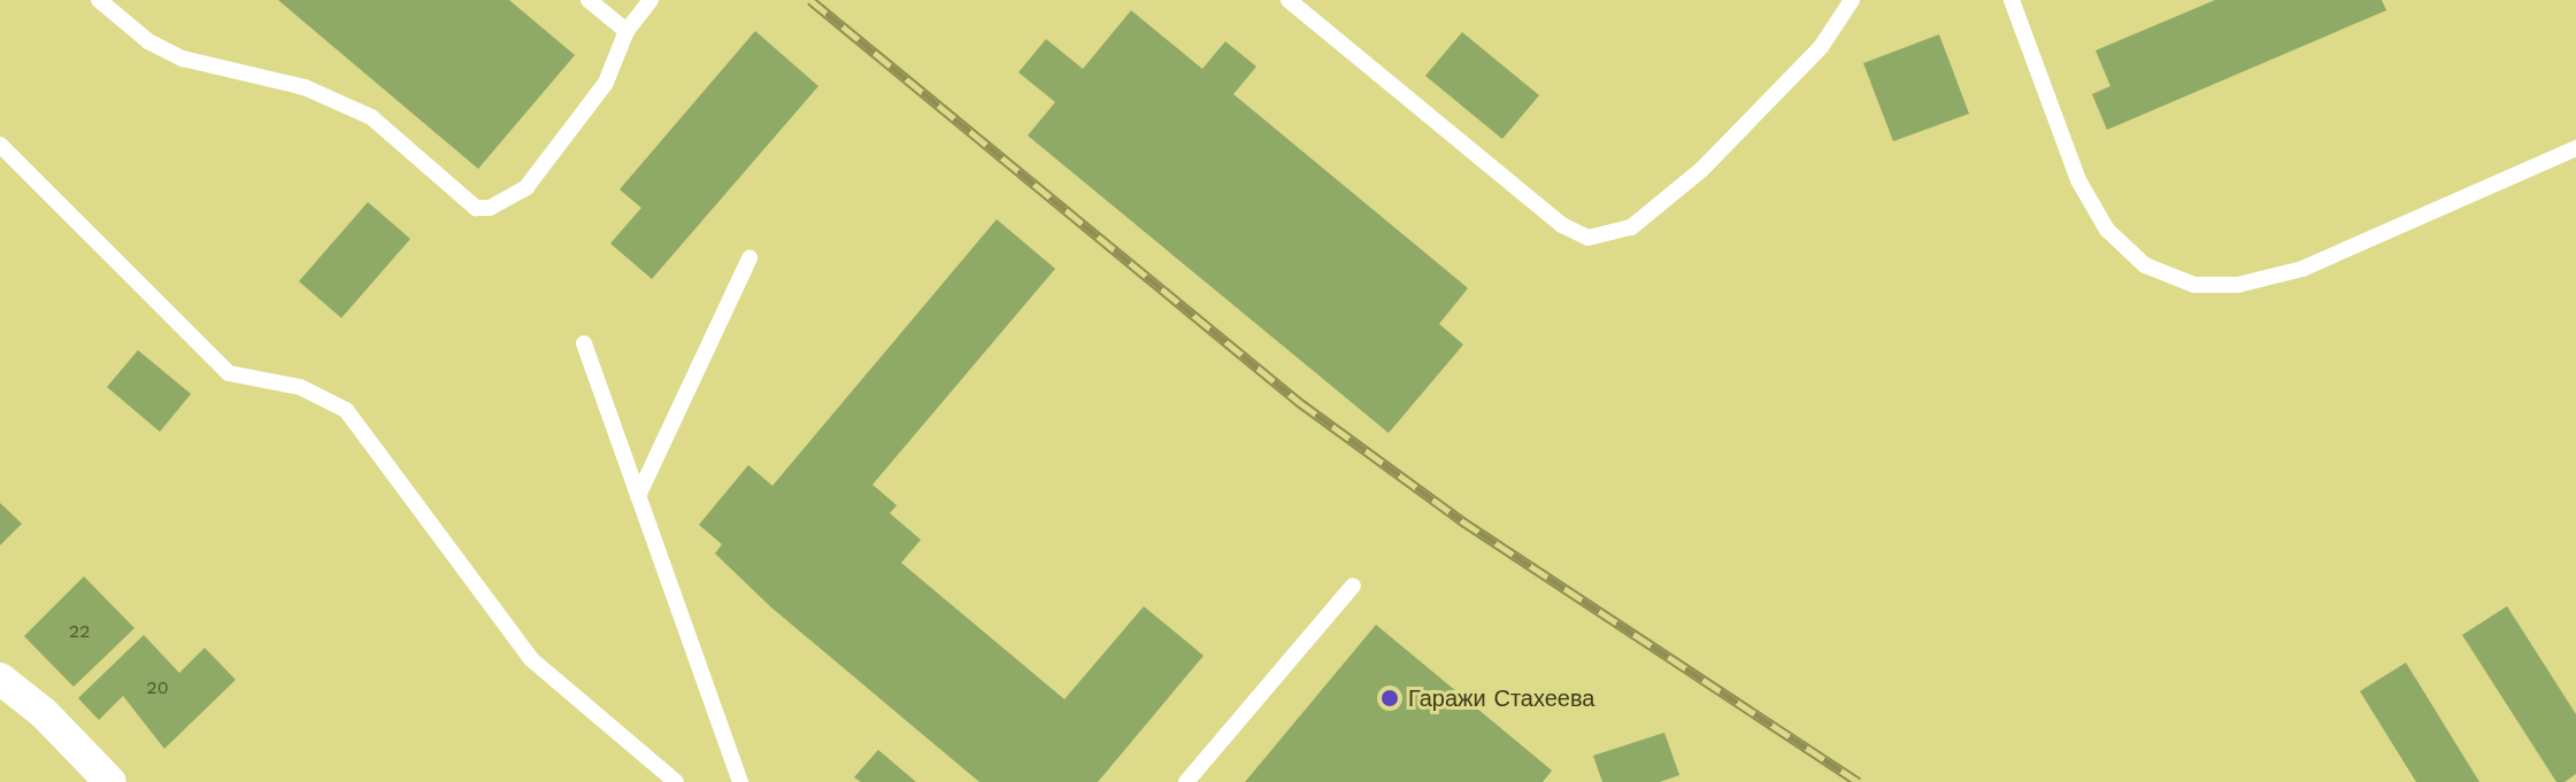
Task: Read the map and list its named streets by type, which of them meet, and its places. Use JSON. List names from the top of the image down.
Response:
{
  "places": ["Гаражи Стахеева"],
  "house_numbers": ["22", "20"]
}
